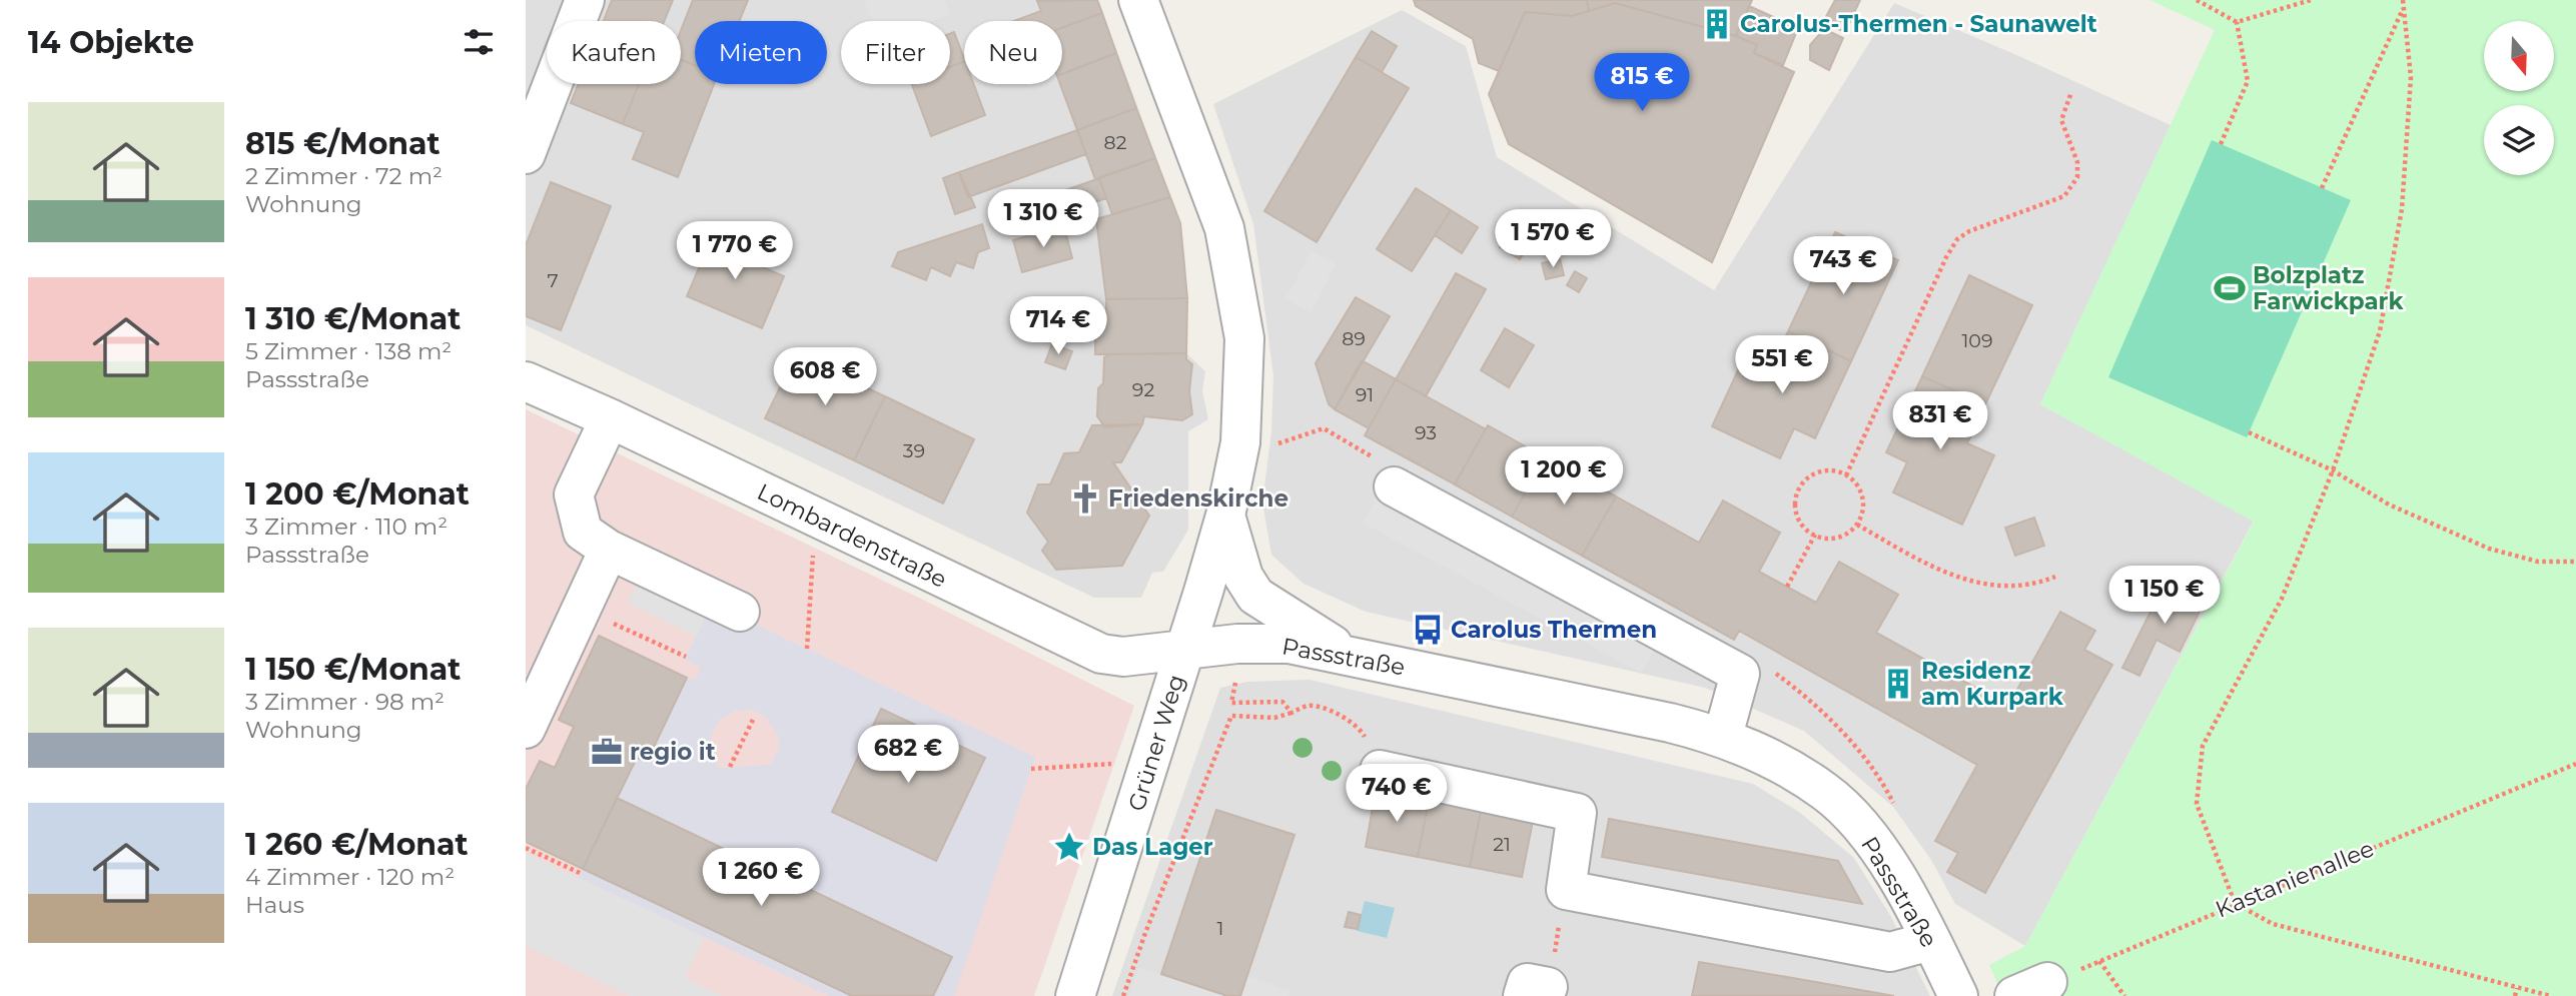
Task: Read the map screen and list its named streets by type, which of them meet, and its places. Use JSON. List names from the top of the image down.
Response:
{
  "streets": {
    "street": ["Lombardenstraße", "Passstraße", "Grüner Weg"],
    "path": ["Kastanienallee"]
  },
  "crossings": [
    ["Lombardenstraße", "Passstraße"],
    ["Lombardenstraße", "Grüner Weg"],
    ["Passstraße", "Grüner Weg"]
  ],
  "places": {
    "building": ["Carolus-Thermen - Saunawelt", "Residenz am Kurpark"],
    "sports": ["Bolzplatz Farwickpark"],
    "church": ["Friedenskirche"],
    "bus stop": ["Carolus Thermen"],
    "office": ["regio it"],
    "place": ["Das Lager"]
  },
  "house_numbers": [
    "82",
    "7",
    "89",
    "109",
    "92",
    "91",
    "93",
    "39",
    "21",
    "1"
  ],
  "north": "bottom",
  "page": {
    "heading": "14 Objekte",
    "chip": [
      "Kaufen",
      "Mieten",
      "Filter",
      "Neu"
    ],
    "price": [
      "815 €",
      "1 310 €",
      "1 570 €",
      "1 770 €",
      "743 €",
      "714 €",
      "551 €",
      "608 €",
      "831 €",
      "1 200 €",
      "1 150 €",
      "682 €",
      "740 €",
      "1 260 €"
    ],
    "list": [
      {
        "name": "815 €/Monat",
        "note": "2 Zimmer · 72 m² · Wohnung"
      },
      {
        "name": "1 310 €/Monat",
        "note": "5 Zimmer · 138 m² · Passstraße"
      },
      {
        "name": "1 200 €/Monat",
        "note": "3 Zimmer · 110 m² · Passstraße"
      },
      {
        "name": "1 150 €/Monat",
        "note": "3 Zimmer · 98 m² · Wohnung"
      },
      {
        "name": "1 260 €/Monat",
        "note": "4 Zimmer · 120 m² · Haus"
      }
    ]
  }
}
